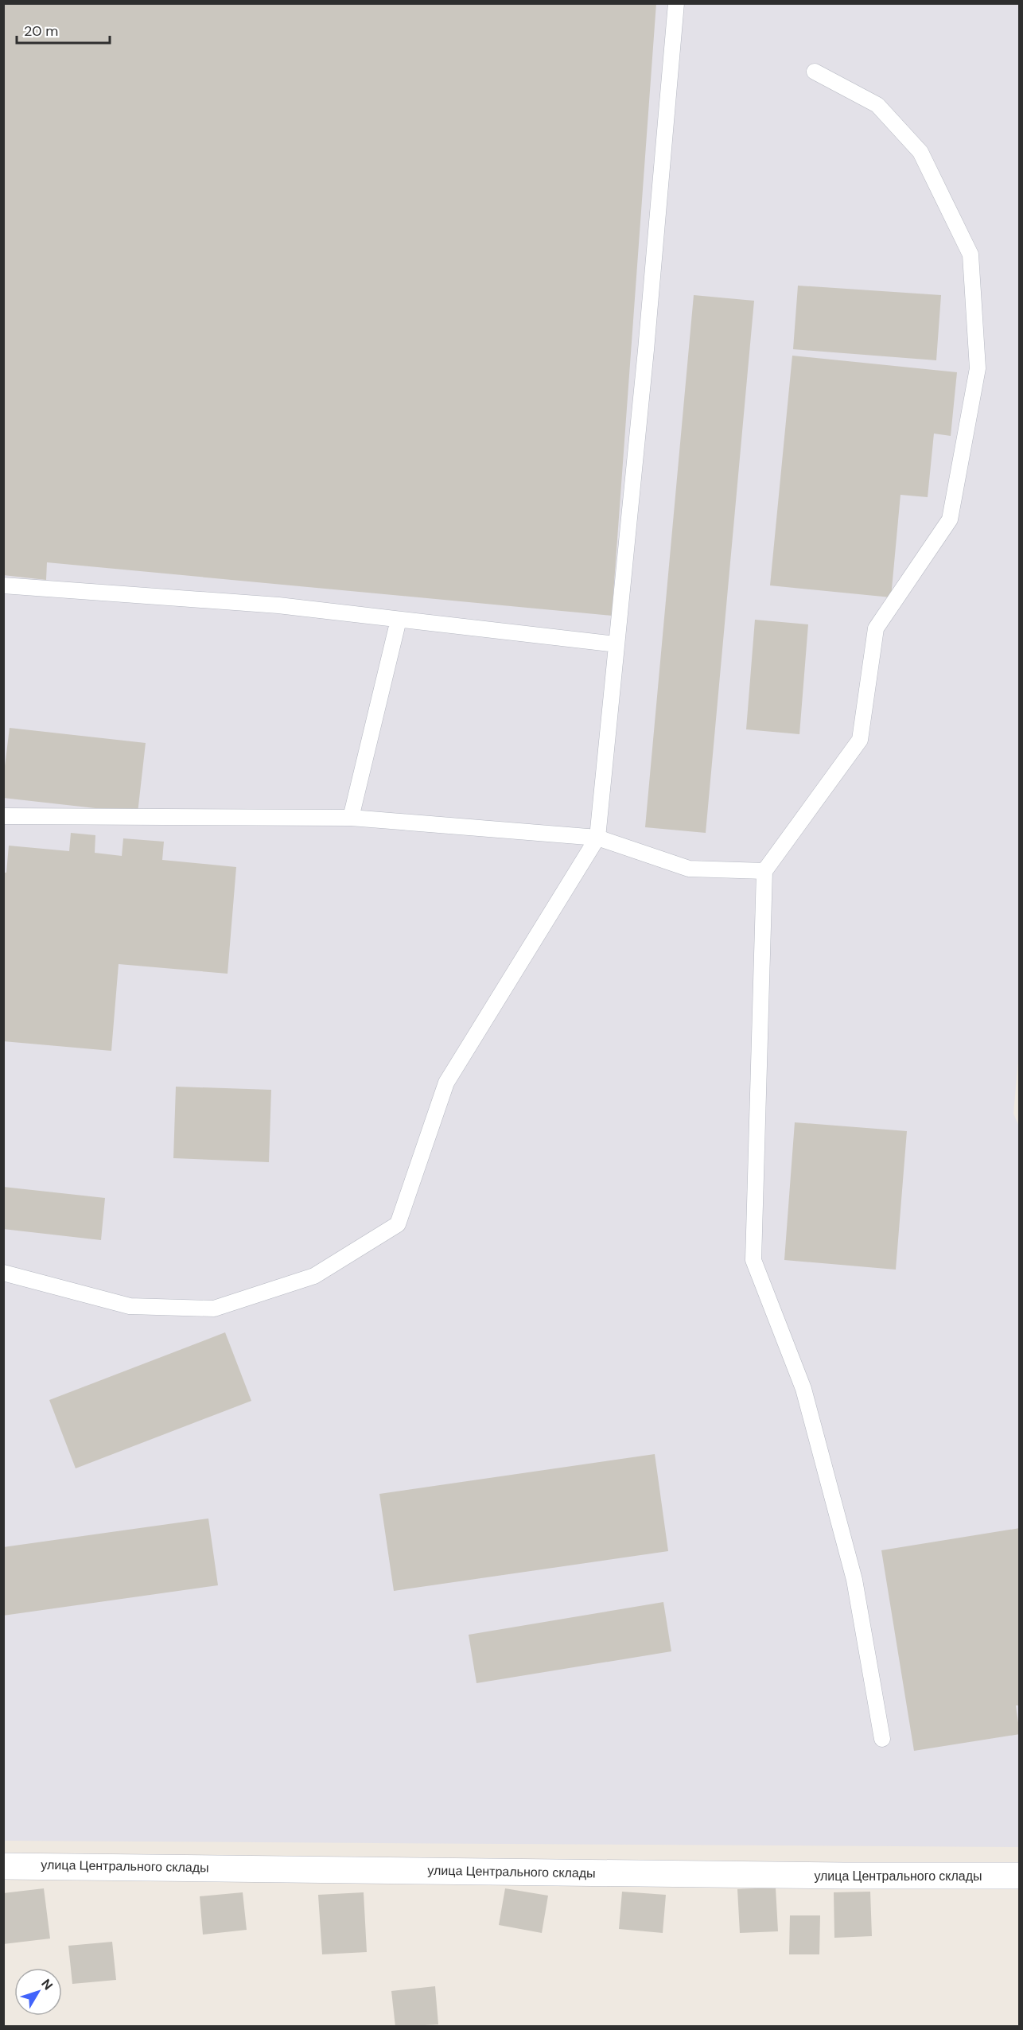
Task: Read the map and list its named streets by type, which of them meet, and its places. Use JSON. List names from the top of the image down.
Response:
{
  "streets": {
    "street": ["улица Центрального склады"]
  },
  "scale_bar": "20 m",
  "north": "top right"
}
